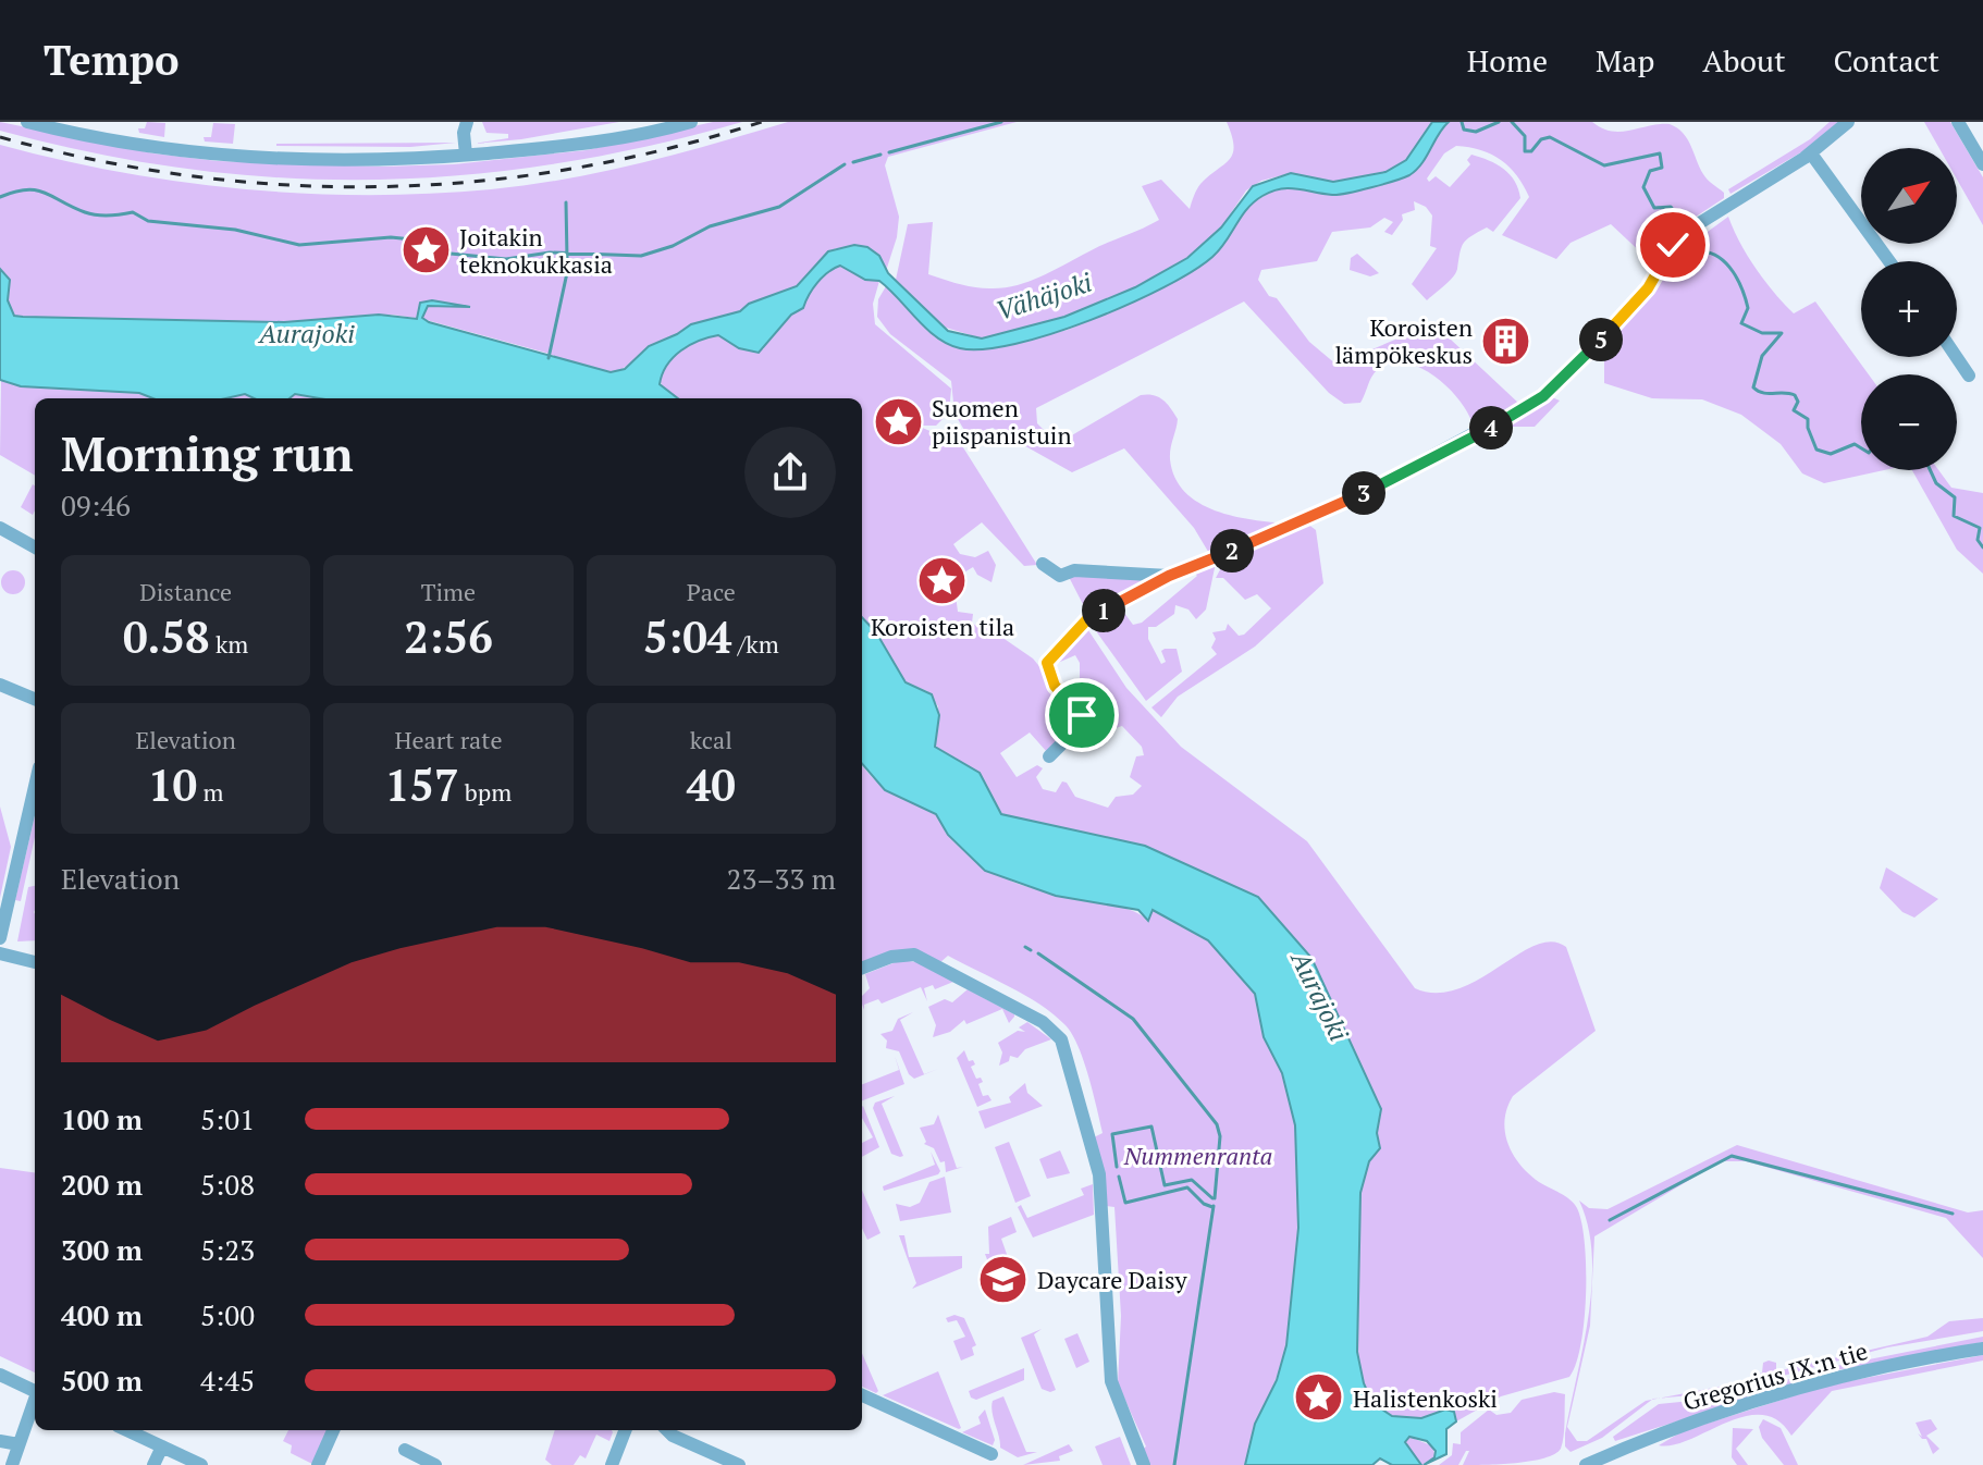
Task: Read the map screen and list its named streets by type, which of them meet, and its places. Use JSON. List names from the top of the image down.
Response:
{
  "streets": {
    "street": ["Gregorius IX:n tie"]
  },
  "water": ["Vähäjoki", "Aurajoki"],
  "parks": ["Nummenranta"],
  "places": {
    "place": [
      "Joitakin teknokukkasia",
      "Suomen piispanistuin",
      "Koroisten tila",
      "Halistenkoski"
    ],
    "building": ["Koroisten lämpökeskus"],
    "school or university": ["Daycare Daisy"]
  },
  "north": "top right",
  "page": {
    "header": "Tempo",
    "nav": [
      "Home",
      "Map",
      "About",
      "Contact"
    ],
    "map_buttons": ["+", "−"],
    "pins": [
      "5",
      "4",
      "3",
      "2",
      "1"
    ],
    "heading": ["Morning run", "09:46"],
    "stats": [
      ["Distance", "0.58 km"],
      ["Time", "2:56"],
      ["Pace", "5:04 /km"],
      ["Elevation", "10 m"],
      ["Heart rate", "157 bpm"],
      ["kcal", "40"]
    ],
    "chart": ["Elevation", "23–33 m"],
    "list": [
      {
        "name": "100 m",
        "note": "5:01"
      },
      {
        "name": "200 m",
        "note": "5:08"
      },
      {
        "name": "300 m",
        "note": "5:23"
      },
      {
        "name": "400 m",
        "note": "5:00"
      },
      {
        "name": "500 m",
        "note": "4:45"
      }
    ]
  }
}
